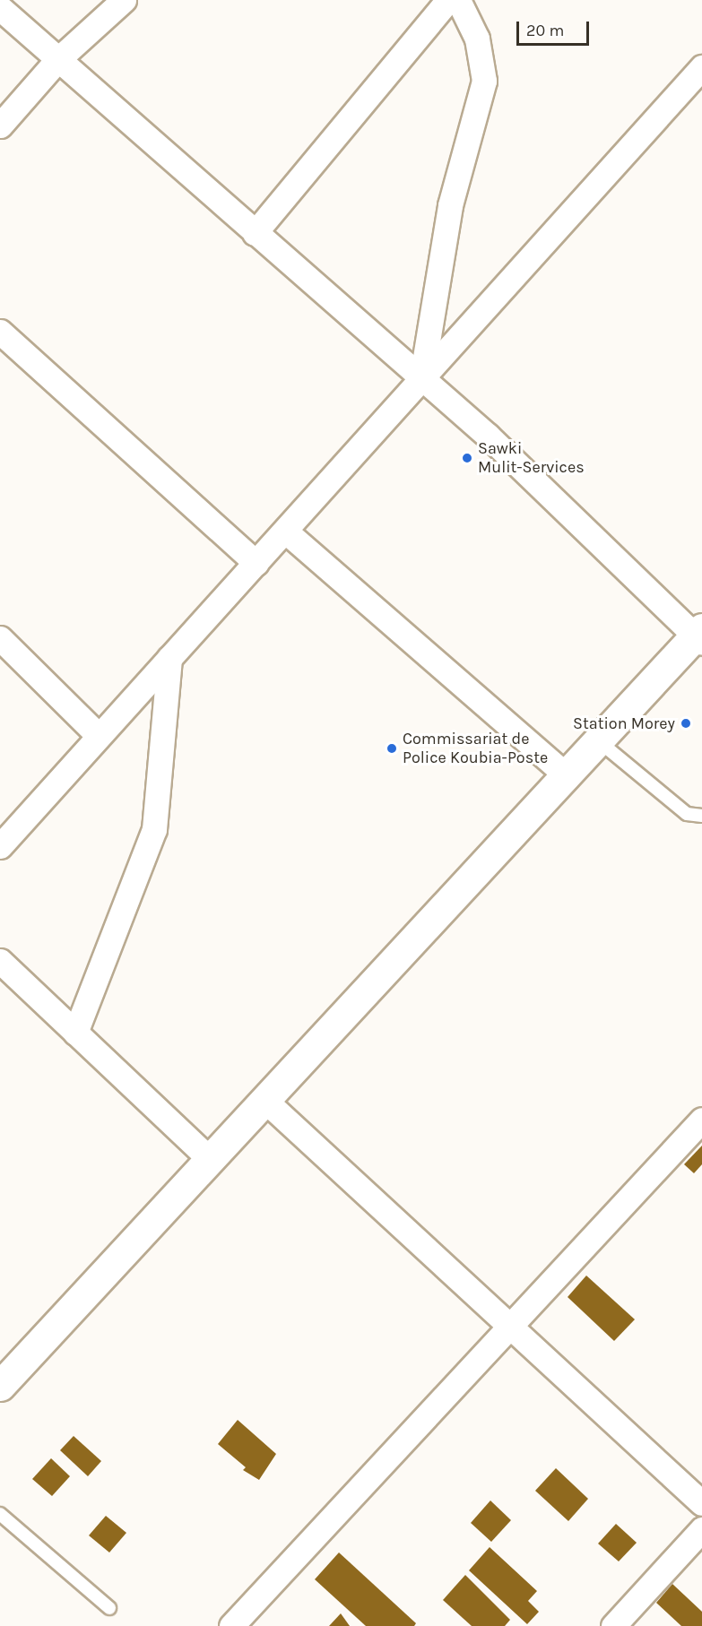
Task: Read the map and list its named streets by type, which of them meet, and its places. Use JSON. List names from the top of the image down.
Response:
{
  "places": ["Sawki Mulit-Services", "Station Morey", "Commissariat de Police Koubia-Poste"],
  "scale_bar": "20 m"
}
